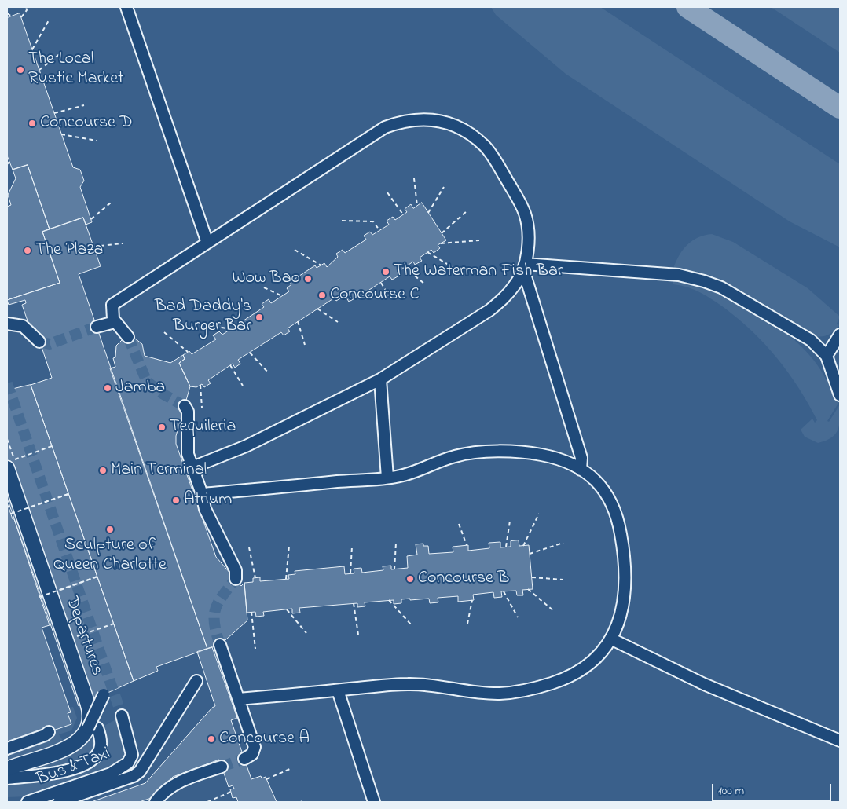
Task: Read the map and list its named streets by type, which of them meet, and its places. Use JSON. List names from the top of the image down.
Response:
{
  "streets": {
    "main road": ["Departures"],
    "lane": ["Bus & Taxi"]
  },
  "places": [
    "The Local Rustic Market",
    "Concourse D",
    "The Plaza",
    "The Waterman Fish Bar",
    "Wow Bao",
    "Concourse C",
    "Bad Daddy's Burger Bar",
    "Jamba",
    "Tequileria",
    "Main Terminal",
    "Atrium",
    "Sculpture of Queen Charlotte",
    "Concourse B",
    "Concourse A"
  ],
  "scale_bar": "100 m"
}
